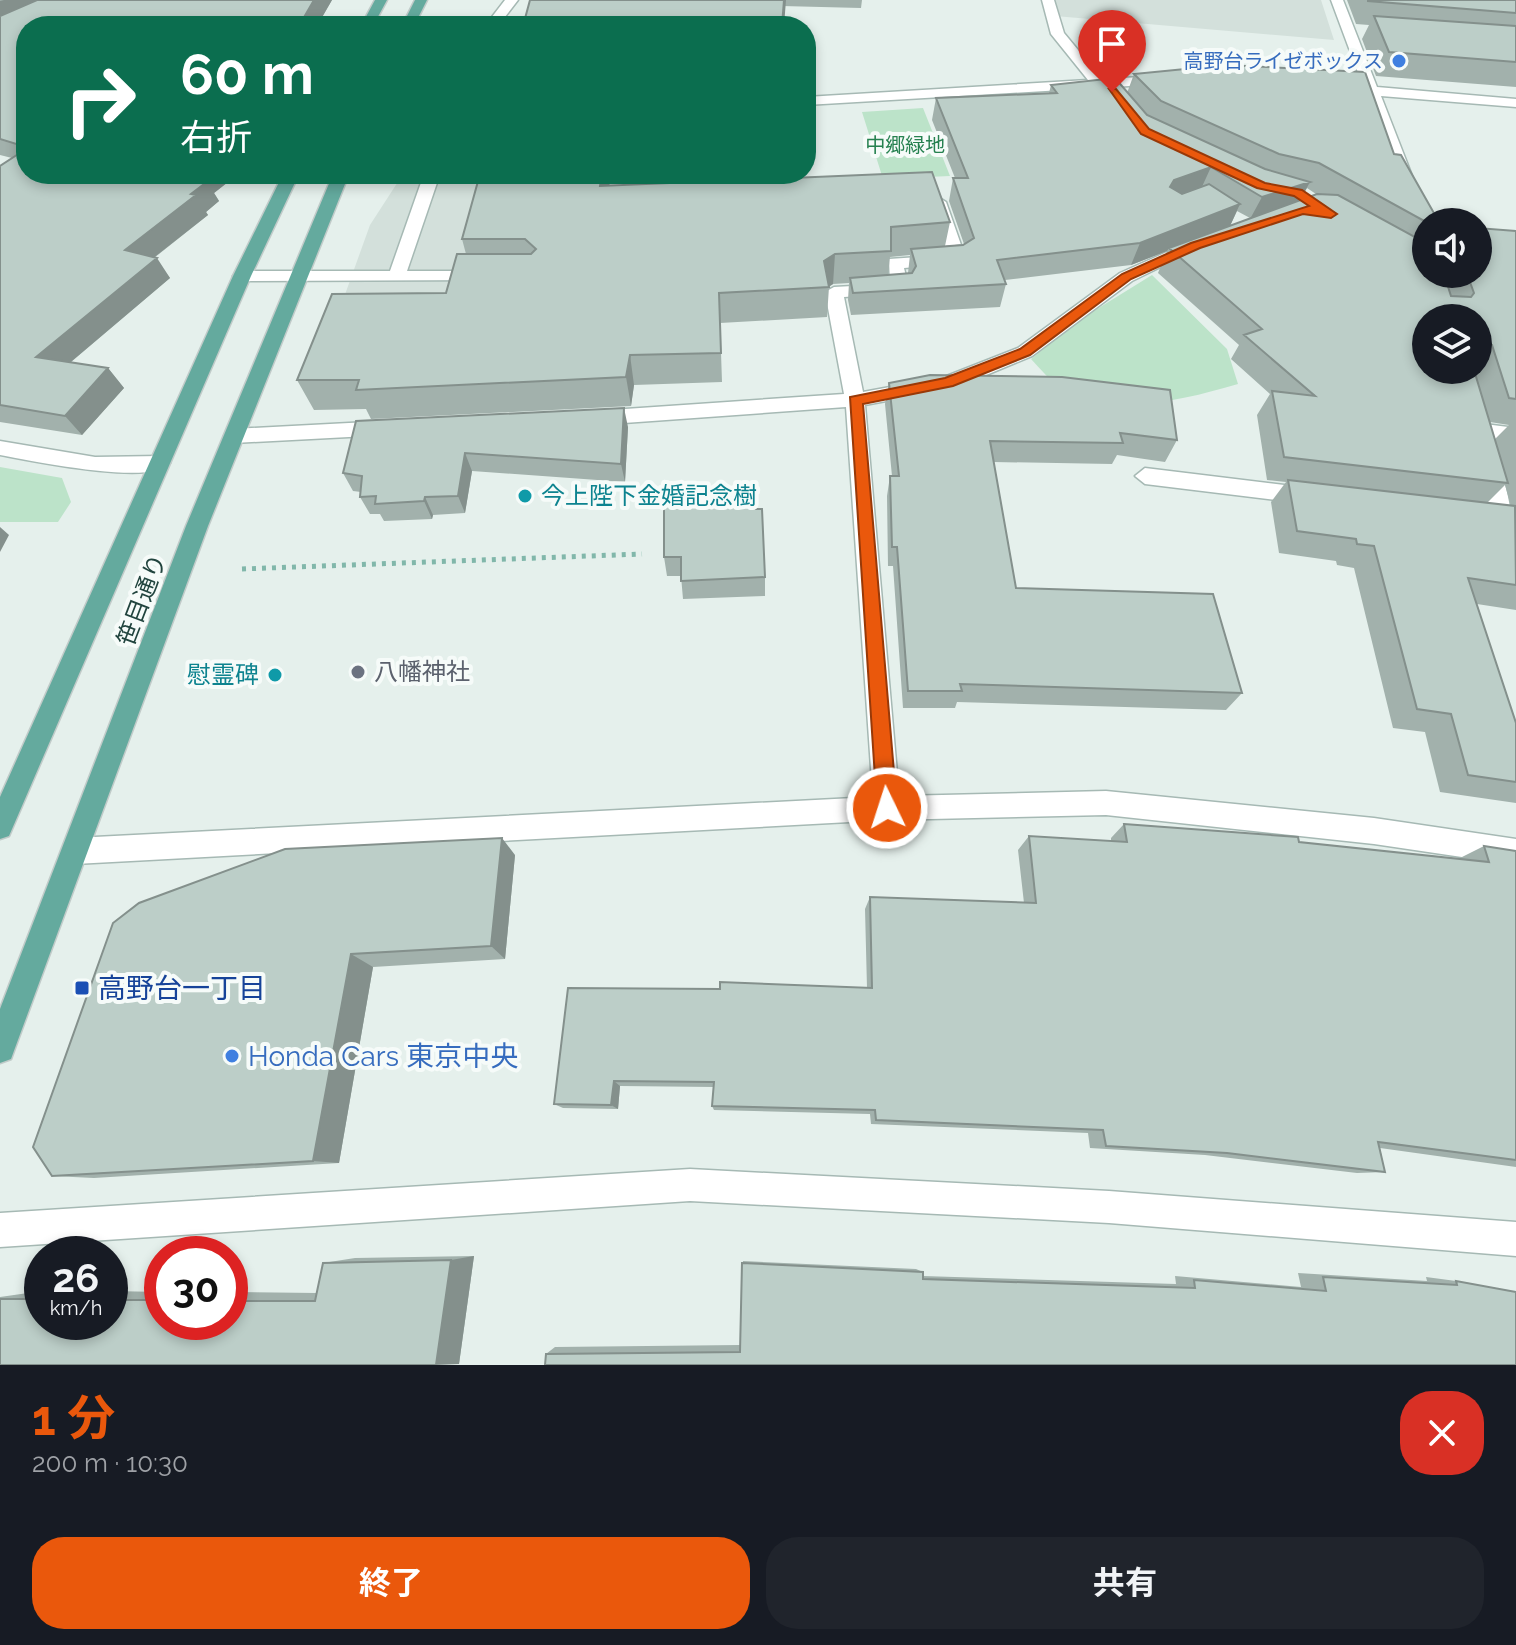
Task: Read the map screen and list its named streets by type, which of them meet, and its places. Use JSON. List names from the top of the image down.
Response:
{
  "streets": {
    "main road": ["笹目通り"]
  },
  "parks": ["中郷緑地"],
  "places": {
    "other": [
      "高野台ライゼボックス",
      "今上陛下金婚記念樹",
      "八幡神社",
      "慰霊碑",
      "Honda Cars 東京中央"
    ],
    "transit": ["高野台一丁目"]
  },
  "page": {
    "turn": ["60 m", "右折"],
    "speed": "26 km/h",
    "limit": "30",
    "heading": ["1 分", "200 m · 10:30"],
    "buttons": ["終了", "共有"]
  }
}
